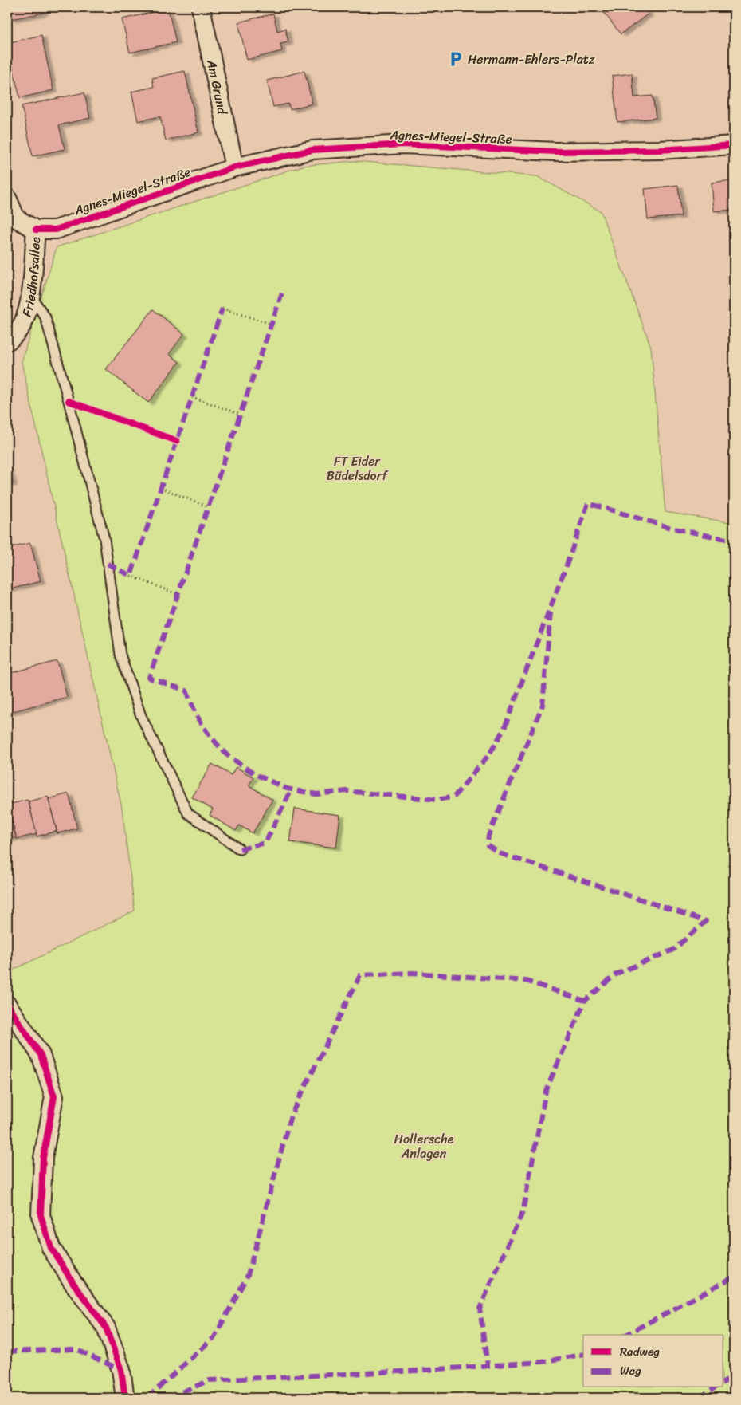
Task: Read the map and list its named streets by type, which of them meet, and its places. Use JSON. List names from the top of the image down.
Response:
{
  "streets": {
    "street": ["Am Grund", "Agnes-Miegel-Straße", "Friedhofsallee"]
  },
  "crossings": [
    ["Am Grund", "Agnes-Miegel-Straße"],
    ["Agnes-Miegel-Straße", "Friedhofsallee"]
  ],
  "parks": ["FT Eider Büdelsdorf", "Hollersche Anlagen"],
  "places": {
    "parking": ["Hermann-Ehlers-Platz"]
  },
  "legend": ["Radweg", "Weg"]
}
